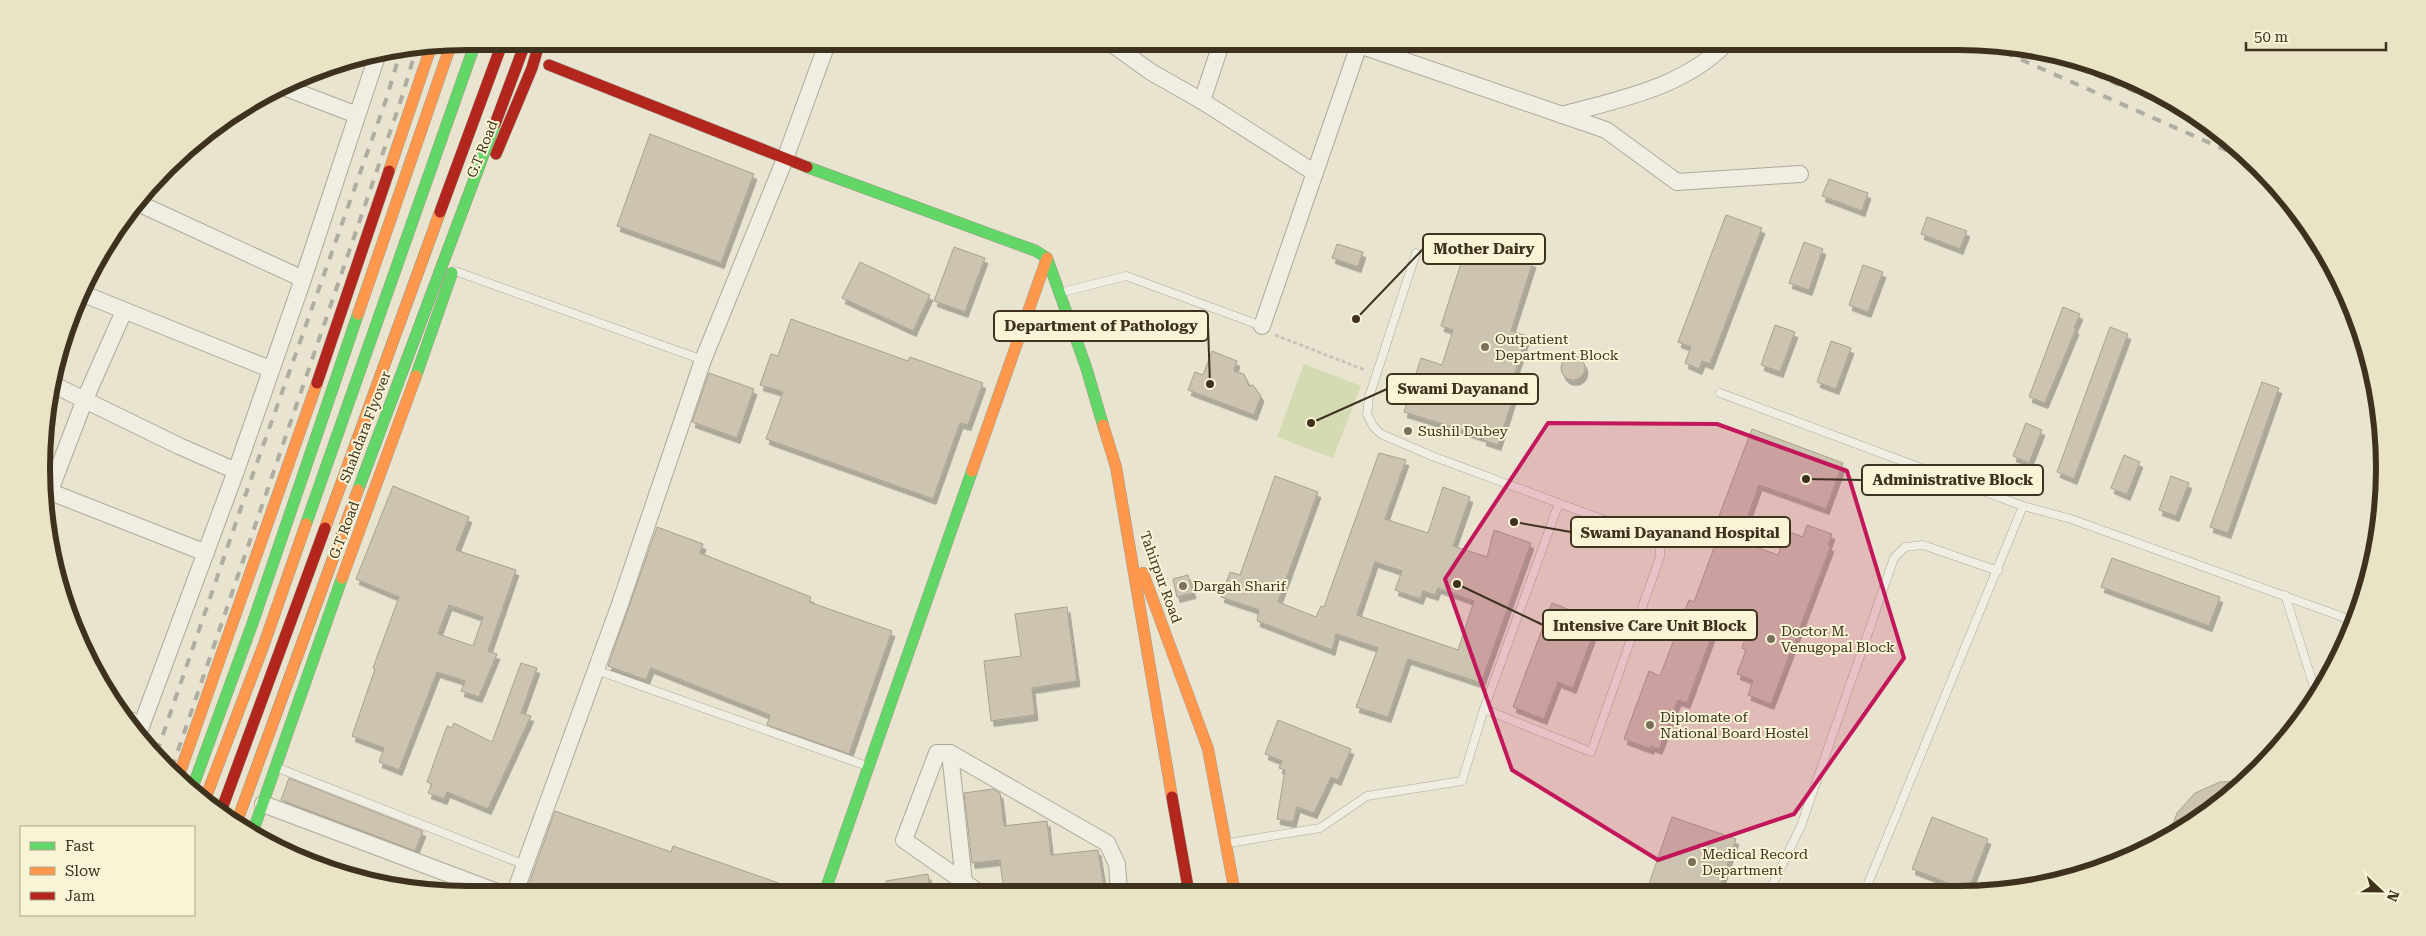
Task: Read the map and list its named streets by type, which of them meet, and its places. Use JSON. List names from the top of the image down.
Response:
{
  "streets": {
    "main road": ["G.T Road", "Shahdara Flyover", "Tahirpur Road"]
  },
  "places": [
    "Mother Dairy",
    "Outpatient Department Block",
    "Department of Pathology",
    "Swami Dayanand",
    "Sushil Dubey",
    "Administrative Block",
    "Swami Dayanand Hospital",
    "Intensive Care Unit Block",
    "Dargah Sharif",
    "Doctor M. Venugopal Block",
    "Diplomate of National Board Hostel",
    "Medical Record Department"
  ],
  "legend": ["Fast", "Slow", "Jam"],
  "scale_bar": "50 m",
  "north": "right"
}
